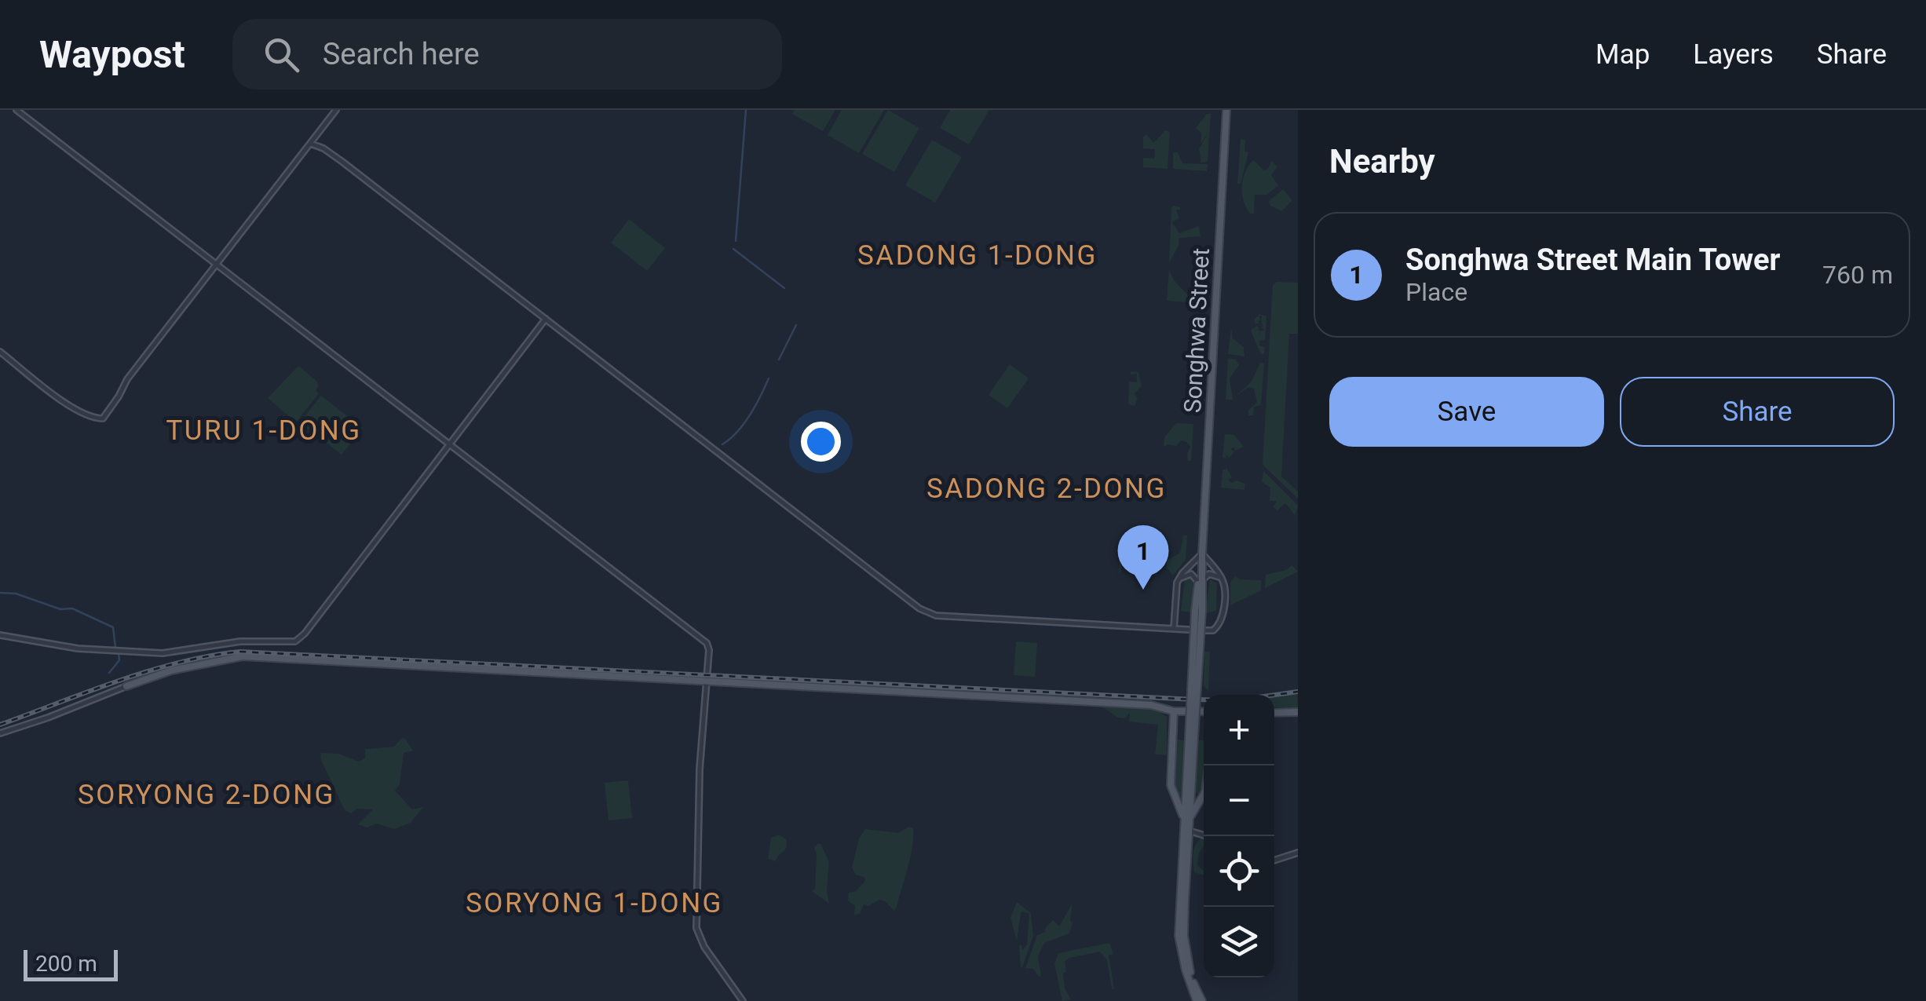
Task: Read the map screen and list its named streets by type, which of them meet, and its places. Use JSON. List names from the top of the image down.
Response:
{
  "streets": {
    "main road": ["Songhwa Street"]
  },
  "districts": [
    "SADONG 1-DONG",
    "TURU 1-DONG",
    "SADONG 2-DONG",
    "SORYONG 2-DONG",
    "SORYONG 1-DONG"
  ],
  "scale_bar": "200 m",
  "page": {
    "header": "Waypost",
    "search": "Search here",
    "nav": ["Map", "Layers", "Share"],
    "heading": "Nearby",
    "list": [
      {
        "mark": "1",
        "name": "Songhwa Street Main Tower",
        "note": "Place",
        "value": "760 m"
      }
    ],
    "buttons": ["Save", "Share"],
    "pins": "1",
    "map_buttons": ["+", "−"],
    "scale": "200 m"
  }
}
